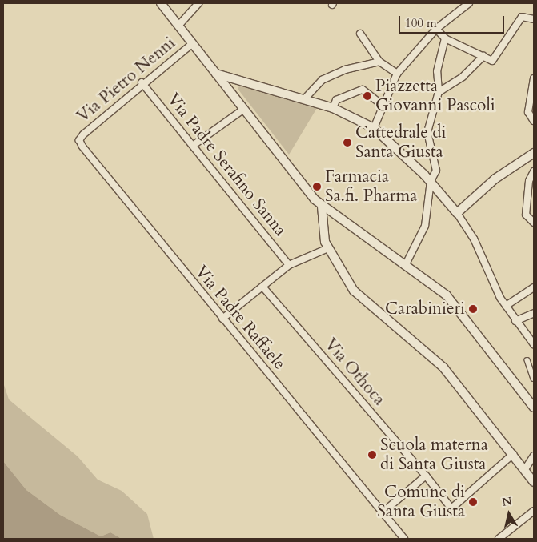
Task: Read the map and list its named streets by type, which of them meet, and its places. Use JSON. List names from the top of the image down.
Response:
{
  "streets": {
    "street": [
      "Via Pietro Nenni",
      "Via Padre Serafino Sanna",
      "Via Padre Raffaele",
      "Via Othoca"
    ]
  },
  "crossings": [
    ["Via Pietro Nenni", "Via Padre Serafino Sanna"],
    ["Via Pietro Nenni", "Via Padre Raffaele"]
  ],
  "places": [
    "Piazzetta Giovanni Pascoli",
    "Cattedrale di Santa Giusta",
    "Farmacia Sa.fi. Pharma",
    "Carabinieri",
    "Scuola materna di Santa Giusta",
    "Comune di Santa Giusta"
  ],
  "scale_bar": "100 m",
  "north": "top"
}
